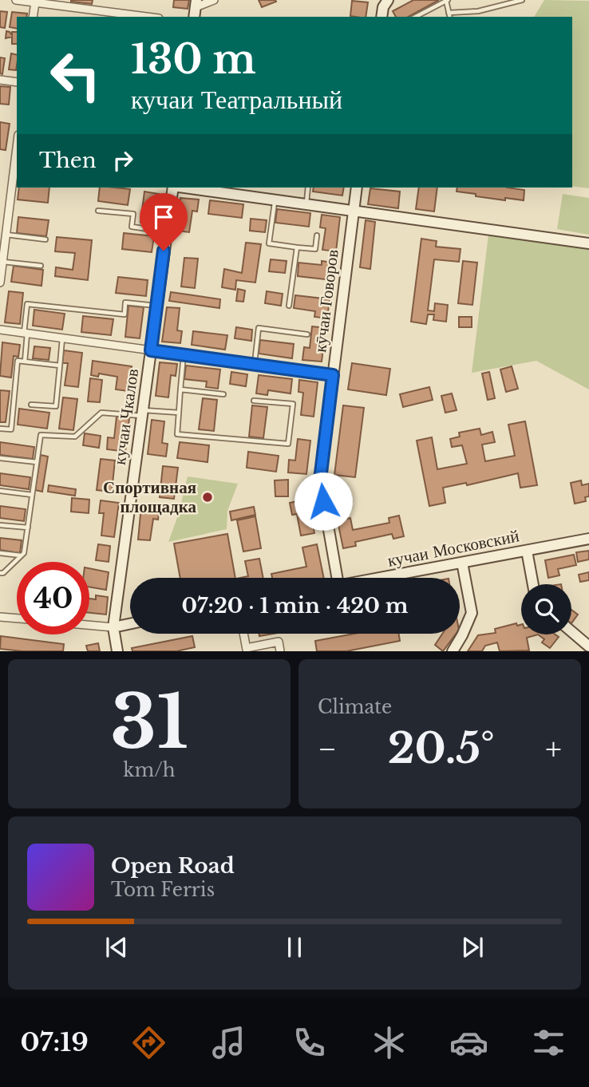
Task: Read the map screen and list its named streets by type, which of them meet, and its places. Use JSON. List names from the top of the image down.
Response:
{
  "streets": {
    "street": ["кӯчаи Говоров", "кучаи Чкалов", "кучаи Московский"]
  },
  "places": ["Спортивная площадка"],
  "page": {
    "turn": ["130 m", "кучаи Театральный"],
    "then": "Then",
    "limit": "40",
    "trip": "07:20 · 1 min · 420 m",
    "tile": [
      ["31", "km/h"],
      "Climate"
    ],
    "heat": ["−", "20.5°", "+"],
    "song": ["Open Road", "Tom Ferris"],
    "tabs": "07:19"
  }
}
